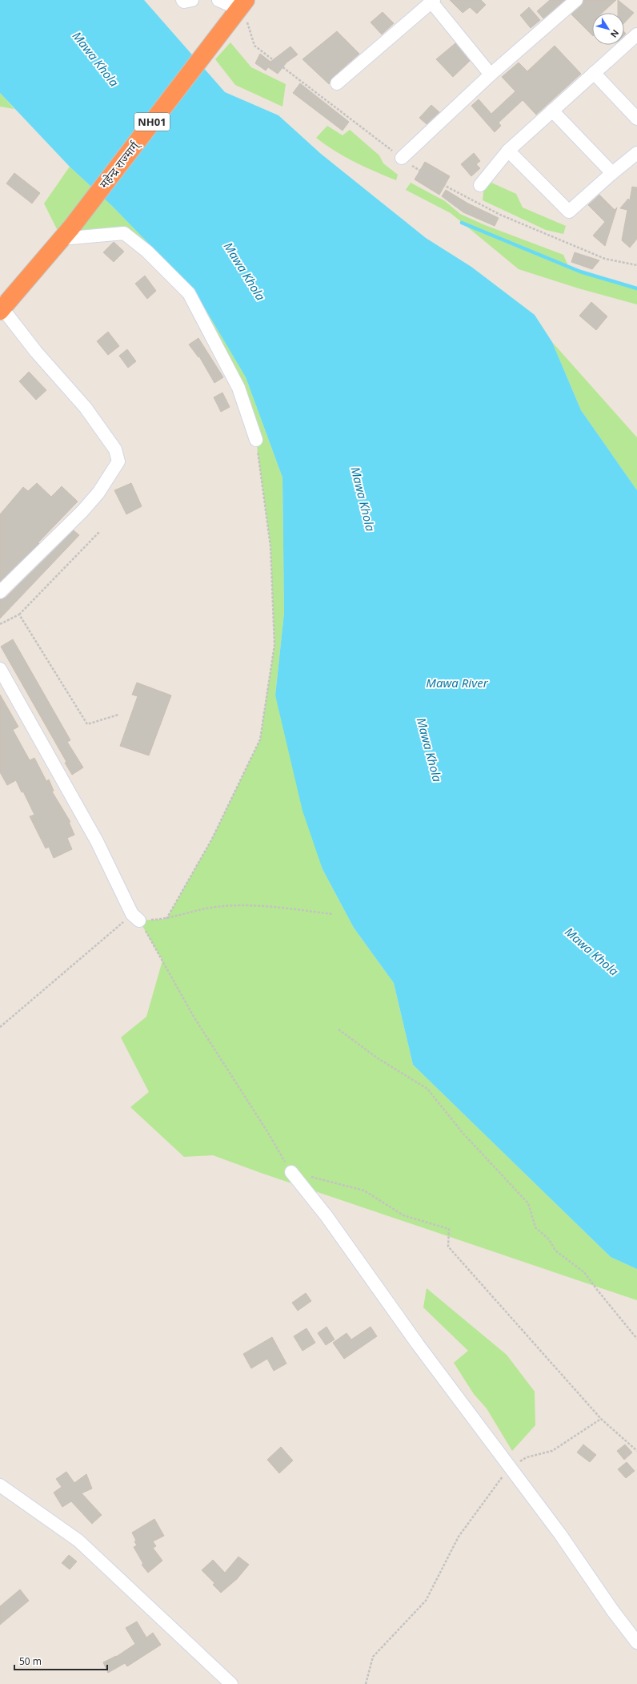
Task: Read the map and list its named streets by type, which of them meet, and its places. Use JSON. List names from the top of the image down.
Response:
{
  "streets": {
    "highway": ["NH01", "महेन्द्र राज्मार्ग्"]
  },
  "water": ["Mawa Khola", "Mawa River"],
  "scale_bar": "50 m",
  "north": "bottom right"
}
